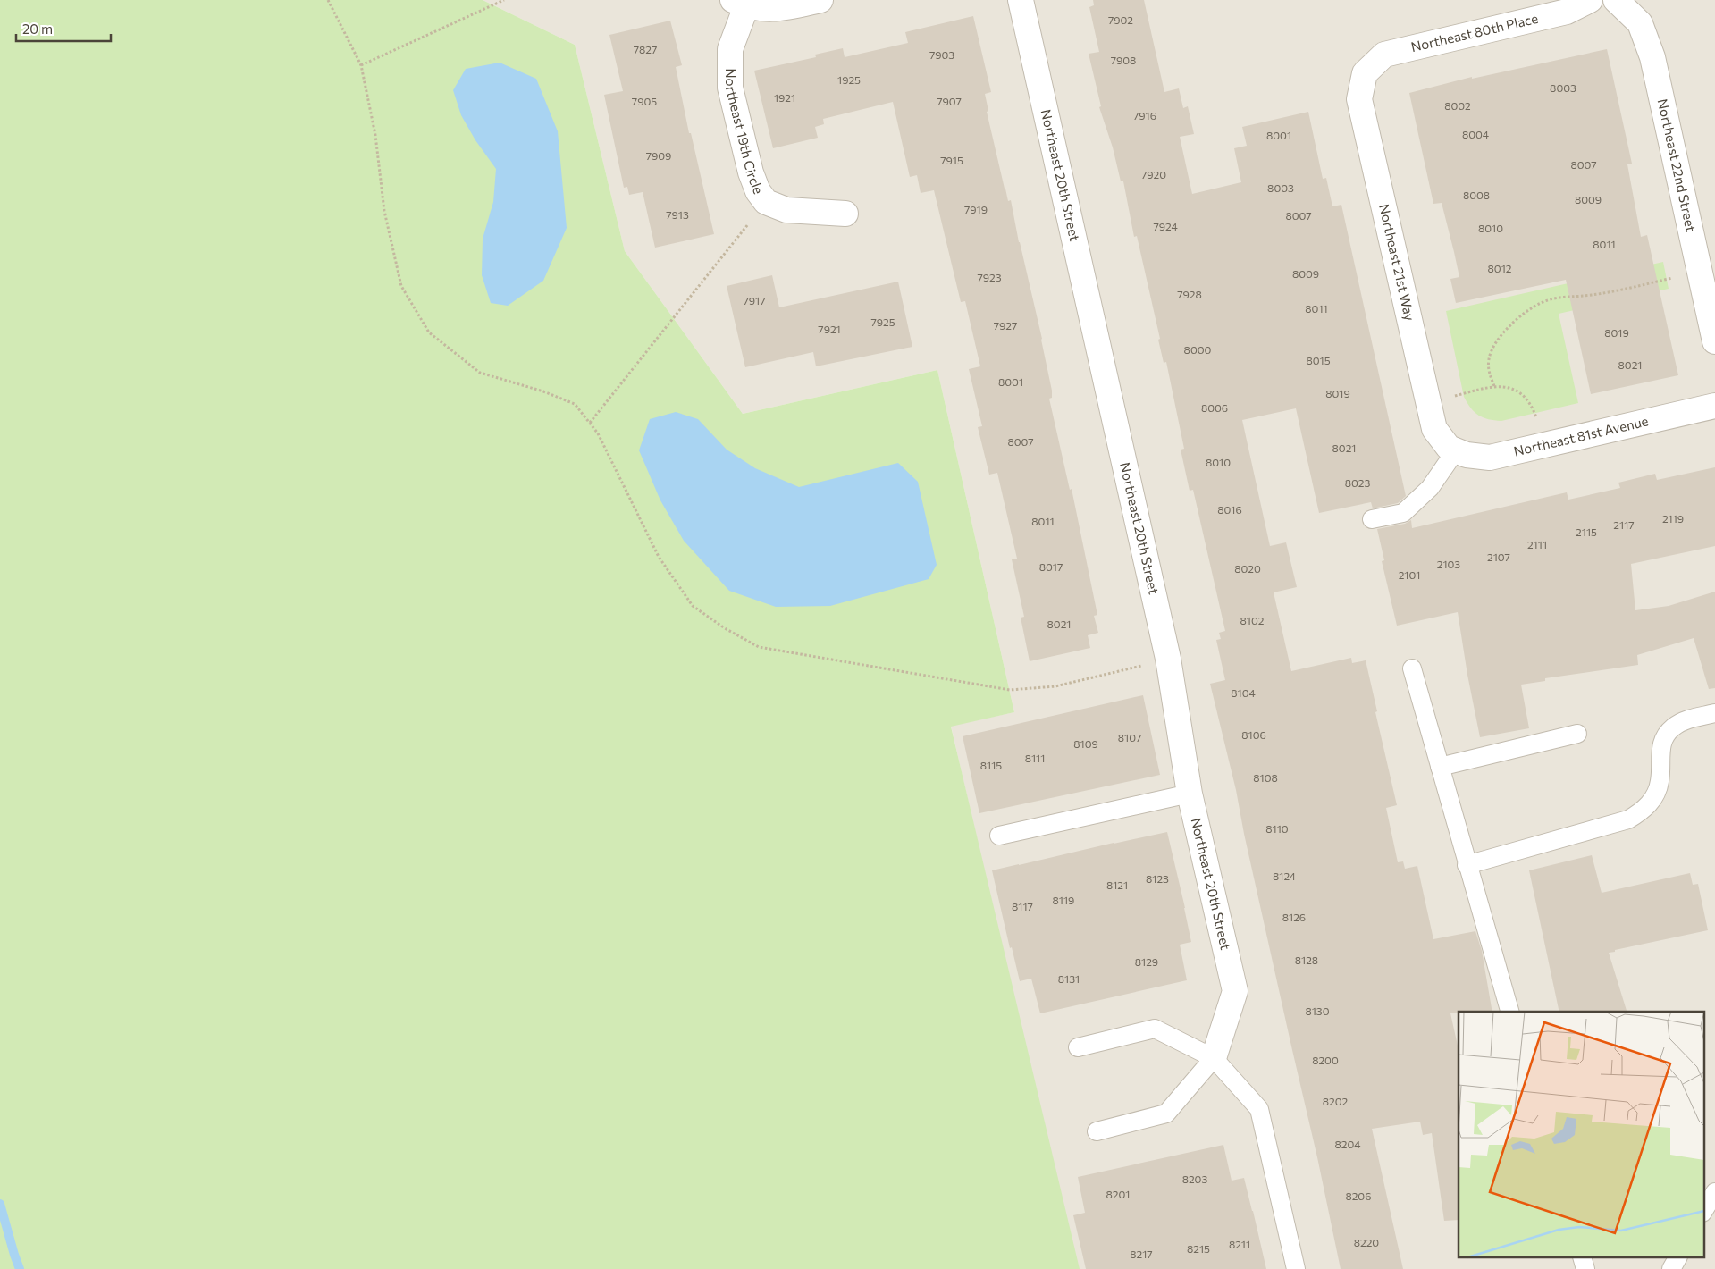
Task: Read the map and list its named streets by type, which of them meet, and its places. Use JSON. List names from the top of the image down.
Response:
{
  "streets": {
    "street": [
      "Northeast 80th Place",
      "Northeast 19th Circle",
      "Northeast 22nd Street",
      "Northeast 20th Street",
      "Northeast 21st Way",
      "Northeast 81st Avenue"
    ]
  },
  "crossings": [
    ["Northeast 80th Place", "Northeast 21st Way"],
    ["Northeast 21st Way", "Northeast 81st Avenue"]
  ],
  "house_numbers": [
    "7902",
    "7827",
    "7903",
    "7908",
    "1925",
    "8003",
    "1921",
    "7905",
    "7907",
    "8002",
    "7916",
    "8004",
    "8001",
    "7909",
    "7915",
    "8007",
    "7920",
    "8003",
    "8008",
    "8009",
    "7919",
    "7913",
    "8007",
    "7924",
    "8010",
    "8011",
    "8012",
    "8009",
    "7923",
    "7928",
    "7917",
    "8011",
    "7925",
    "7927",
    "7921",
    "8019",
    "8000",
    "8015",
    "8021",
    "8001",
    "8019",
    "8006",
    "8007",
    "8021",
    "8010",
    "8023",
    "8016",
    "2119",
    "8011",
    "2117",
    "2115",
    "2111",
    "2107",
    "2103",
    "8017",
    "8020",
    "2101",
    "8102",
    "8021",
    "8104",
    "8106",
    "8107",
    "8109",
    "8111",
    "8115",
    "8108",
    "8110",
    "8124",
    "8123",
    "8121",
    "8119",
    "8117",
    "8126",
    "8128",
    "8129",
    "8131",
    "8130",
    "8200",
    "8202",
    "8204",
    "8203",
    "8201",
    "8206",
    "8220",
    "8211",
    "8215",
    "8217"
  ],
  "scale_bar": "20 m"
}
